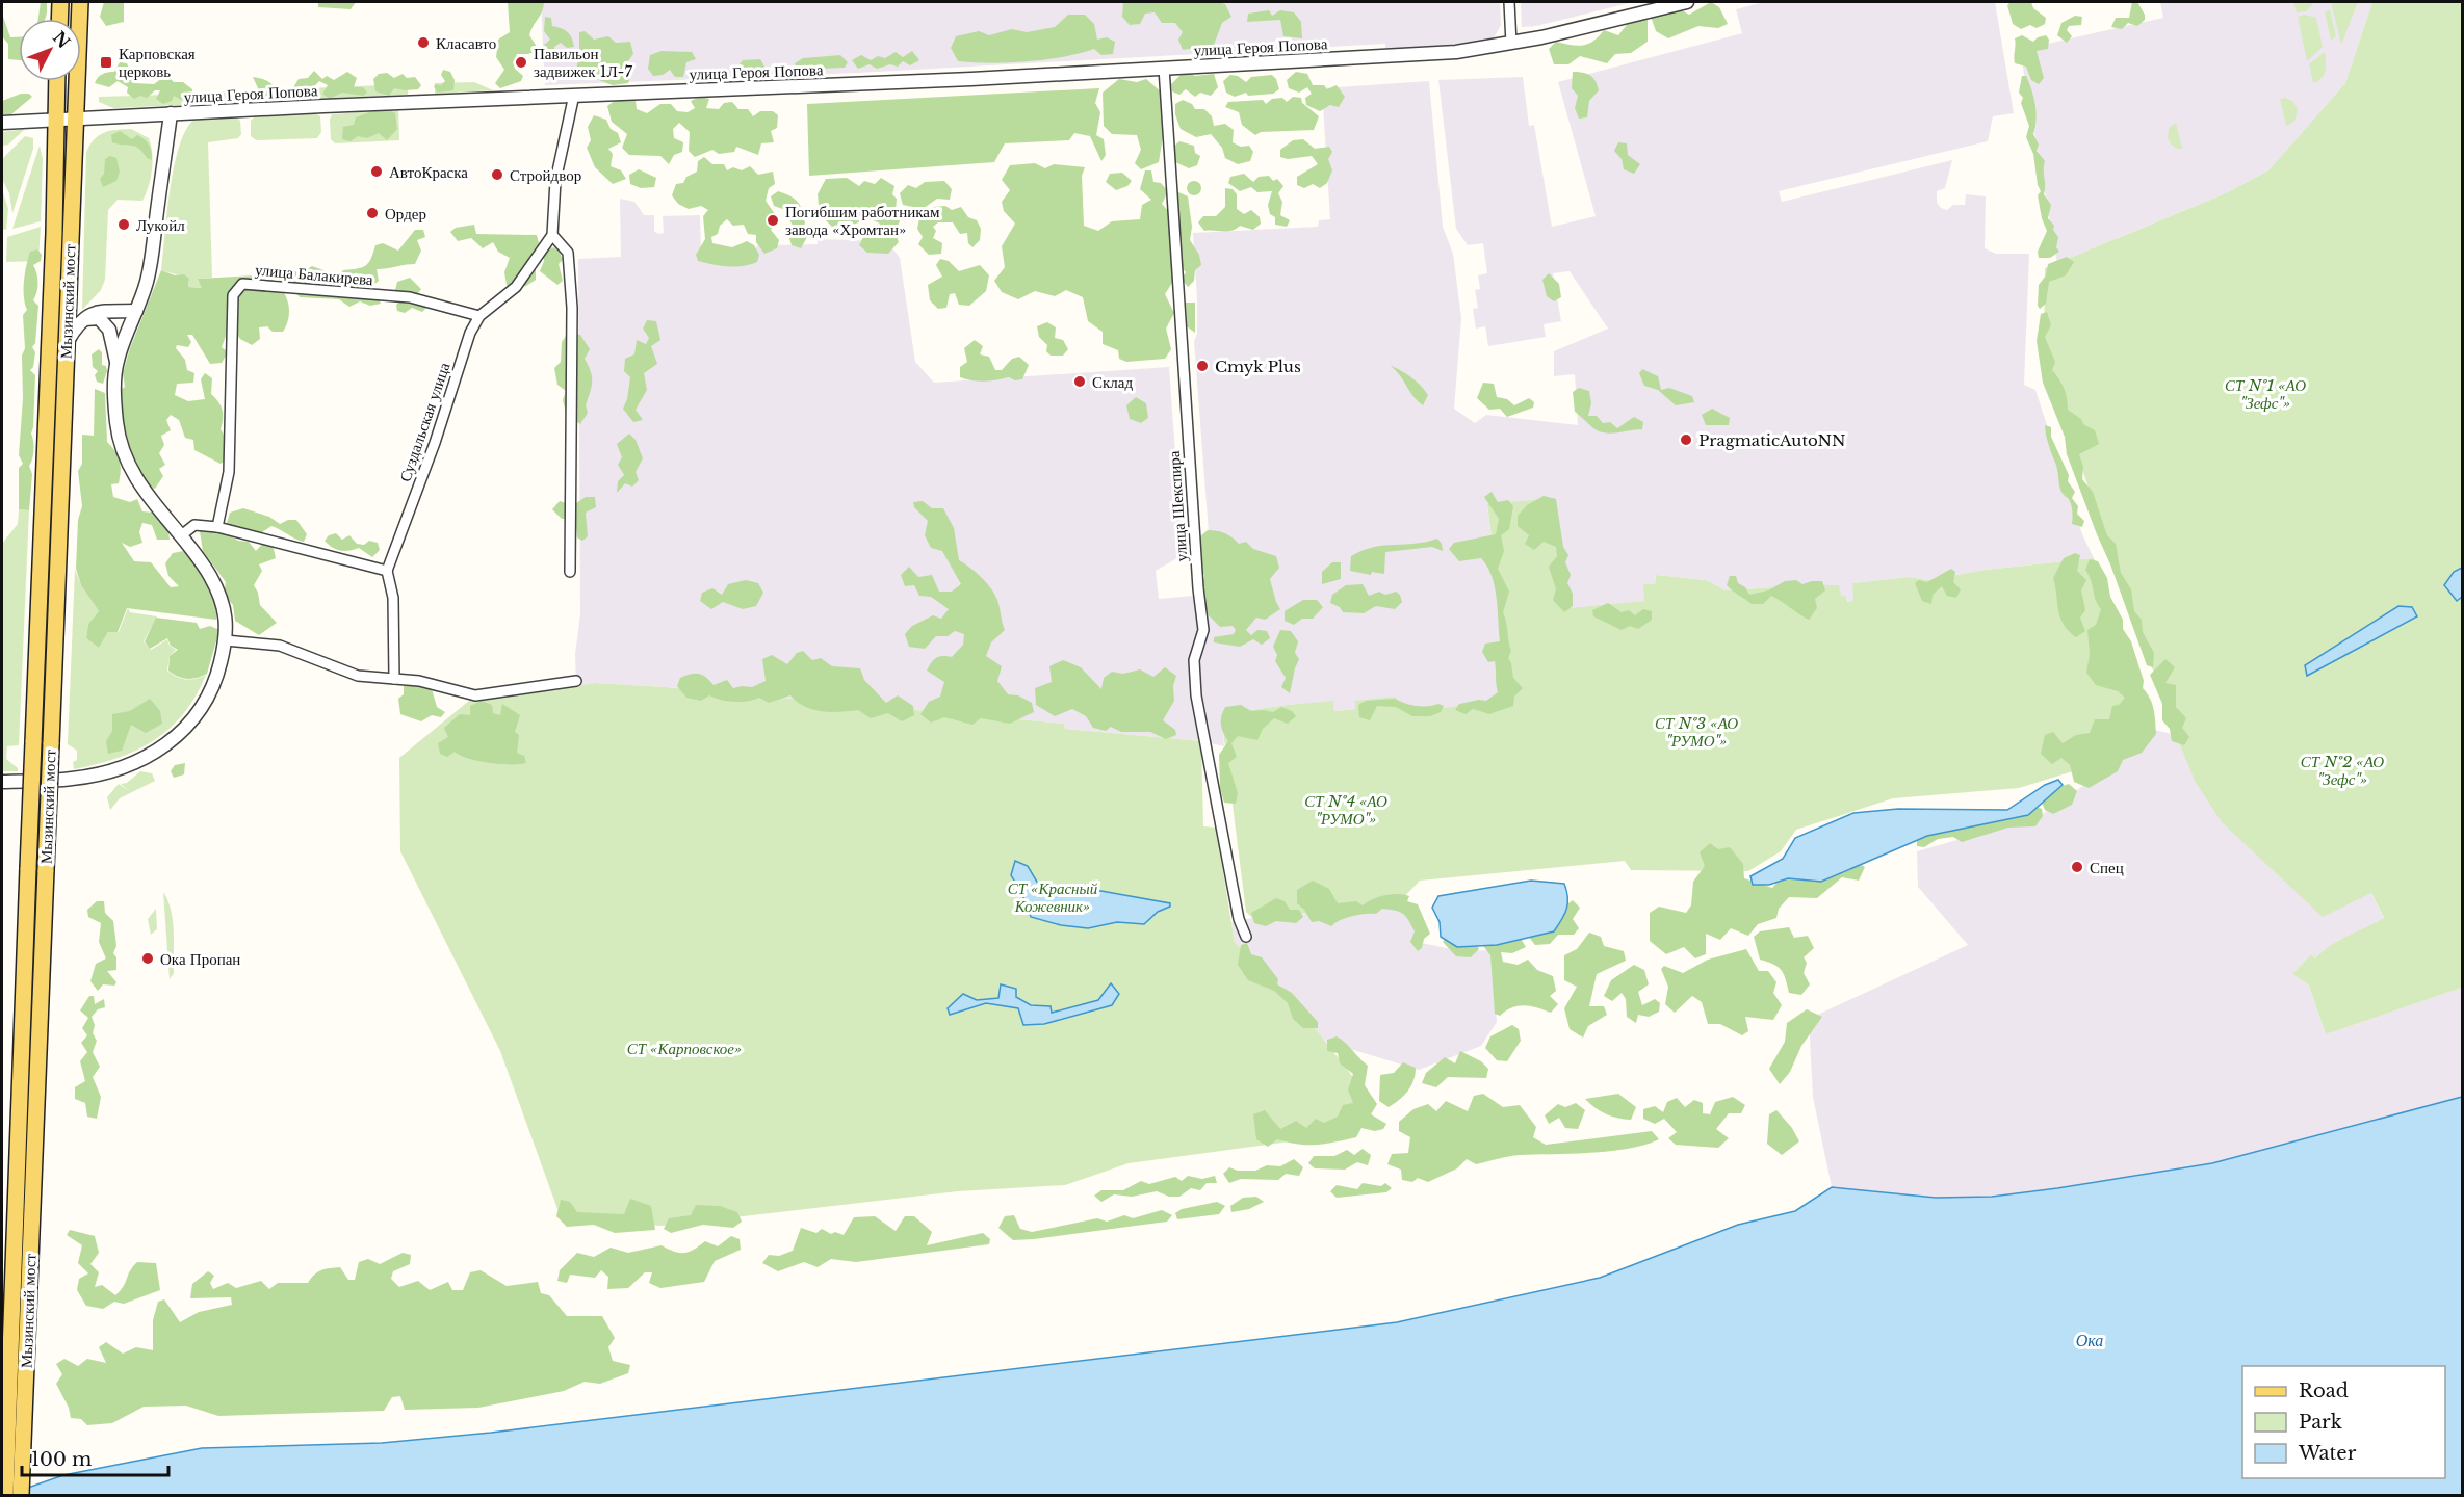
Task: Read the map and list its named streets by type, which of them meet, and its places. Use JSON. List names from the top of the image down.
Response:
{
  "streets": {
    "main road": ["Мызинский мост"],
    "street": [
      "улица Героя Попова",
      "улица Балакирева",
      "Суздальская улица",
      "улица Шекспира"
    ]
  },
  "crossings": [
    ["улица Героя Попова", "Мызинский мост"],
    ["улица Героя Попова", "улица Шекспира"],
    ["улица Балакирева", "Суздальская улица"]
  ],
  "water": ["Ока"],
  "parks": [
    "СТ №1 «АО \"Зефс\"»",
    "СТ №3 «АО \"РУМО\"»",
    "СТ №2 «АО \"Зефс\"»",
    "СТ №4 «АО \"РУМО\"»",
    "СТ «Красный Кожевник»",
    "СТ «Карповское»"
  ],
  "places": {
    "other": [
      "Класавто",
      "Павильон задвижек 1Л-7",
      "АвтоКраска",
      "Стройдвор",
      "Ордер",
      "Погибшим работникам завода «Хромтан»",
      "Лукойл",
      "Cmyk Plus",
      "Склад",
      "PragmaticAutoNN",
      "Спец",
      "Ока Пропан"
    ],
    "transit": ["Карповская церковь"]
  },
  "legend": ["Road", "Park", "Water"],
  "scale_bar": "100 m",
  "north": "top right"
}
